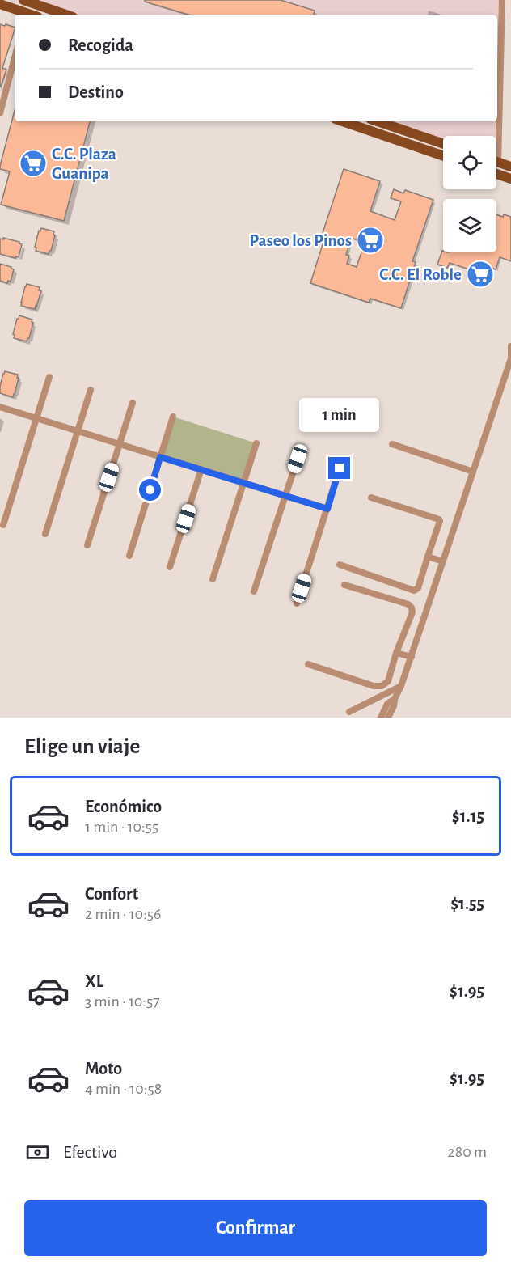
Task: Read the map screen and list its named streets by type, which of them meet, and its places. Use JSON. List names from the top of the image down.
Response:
{
  "places": {
    "supermarket": ["C.C. Plaza Guanipa", "Paseo los Pinos", "C.C. El Roble"]
  },
  "page": {
    "banner": ["Recogida", "Destino"],
    "bubble": "1 min",
    "heading": "Elige un viaje",
    "list": [
      {
        "name": "Económico",
        "note": "1 min · 10:55",
        "value": "$1.15"
      },
      {
        "name": "Confort",
        "note": "2 min · 10:56",
        "value": "$1.55"
      },
      {
        "name": "XL",
        "note": "3 min · 10:57",
        "value": "$1.95"
      },
      {
        "name": "Moto",
        "note": "4 min · 10:58",
        "value": "$1.95"
      }
    ],
    "pay": ["Efectivo", "280 m"],
    "buttons": "Confirmar"
  }
}
